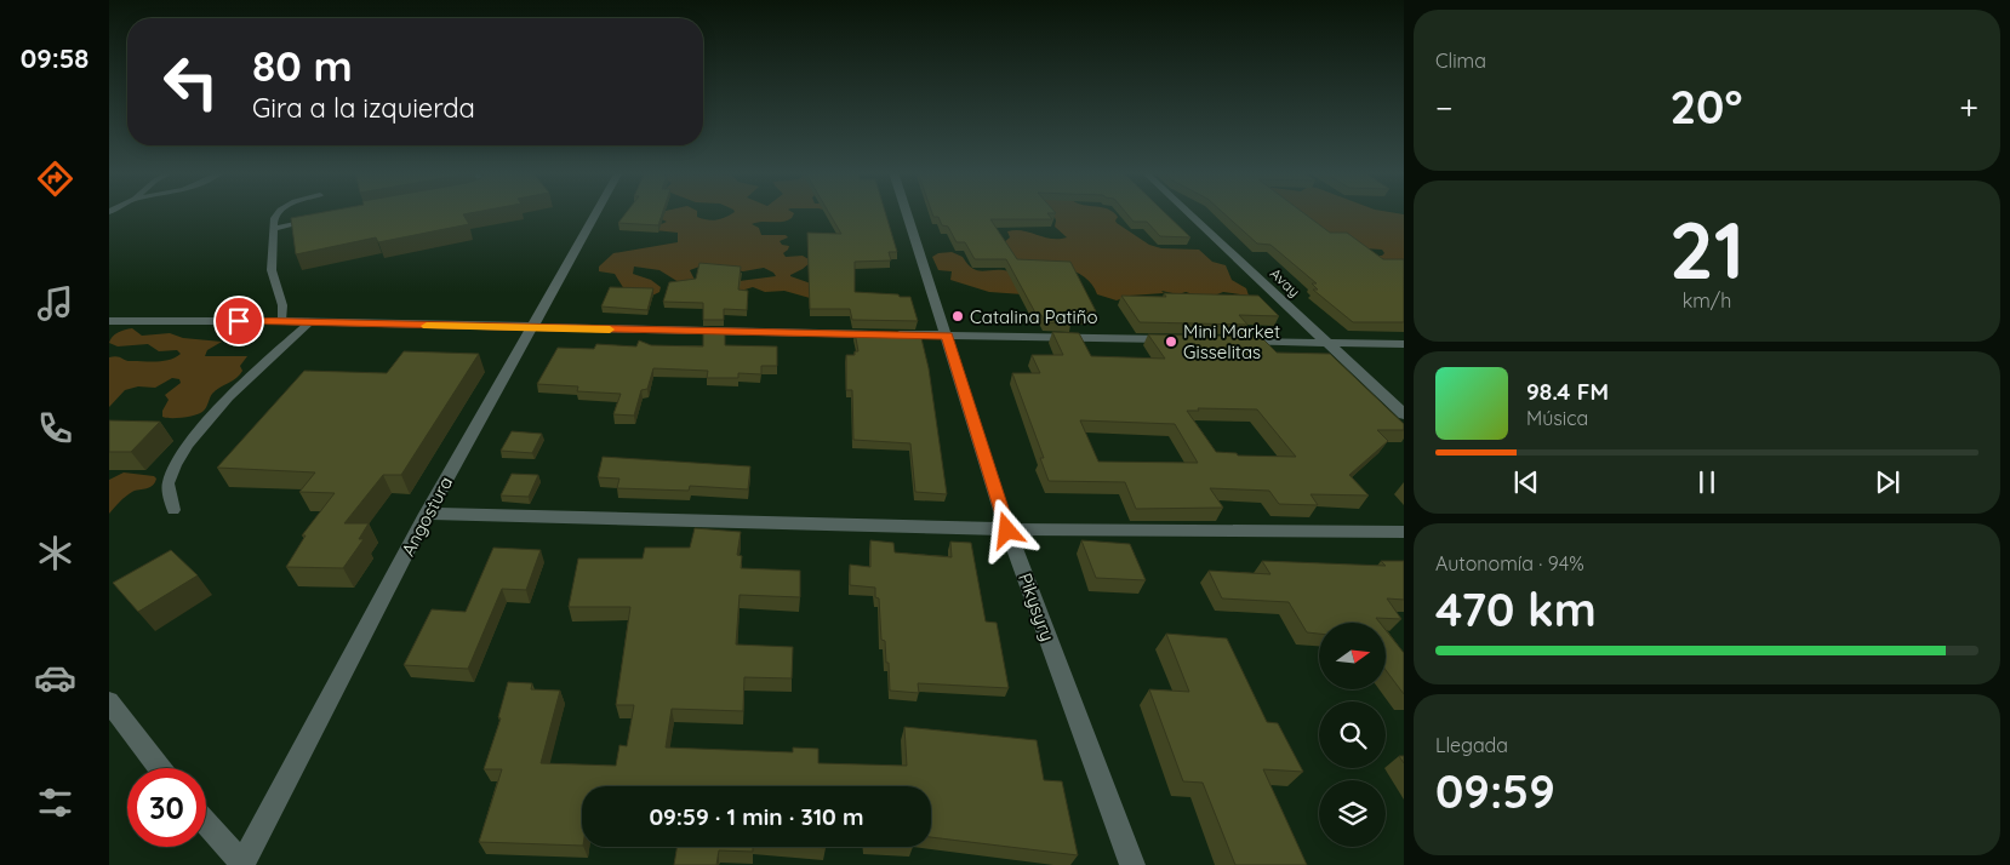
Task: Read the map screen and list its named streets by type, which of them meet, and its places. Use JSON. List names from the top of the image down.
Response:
{
  "streets": {
    "street": ["Avay", "Angostura", "Pikysyry"]
  },
  "places": ["Catalina Patiño", "Mini Market Gisselitas"],
  "north": "right",
  "page": {
    "tabs": "09:58",
    "tile": [
      "Clima",
      ["21", "km/h"],
      ["Autonomía · 94%", "470 km"],
      ["Llegada", "09:59"]
    ],
    "turn": ["80 m", "Gira a la izquierda"],
    "heat": ["−", "20°", "+"],
    "song": ["98.4 FM", "Música"],
    "limit": "30",
    "trip": "09:59 · 1 min · 310 m"
  }
}
